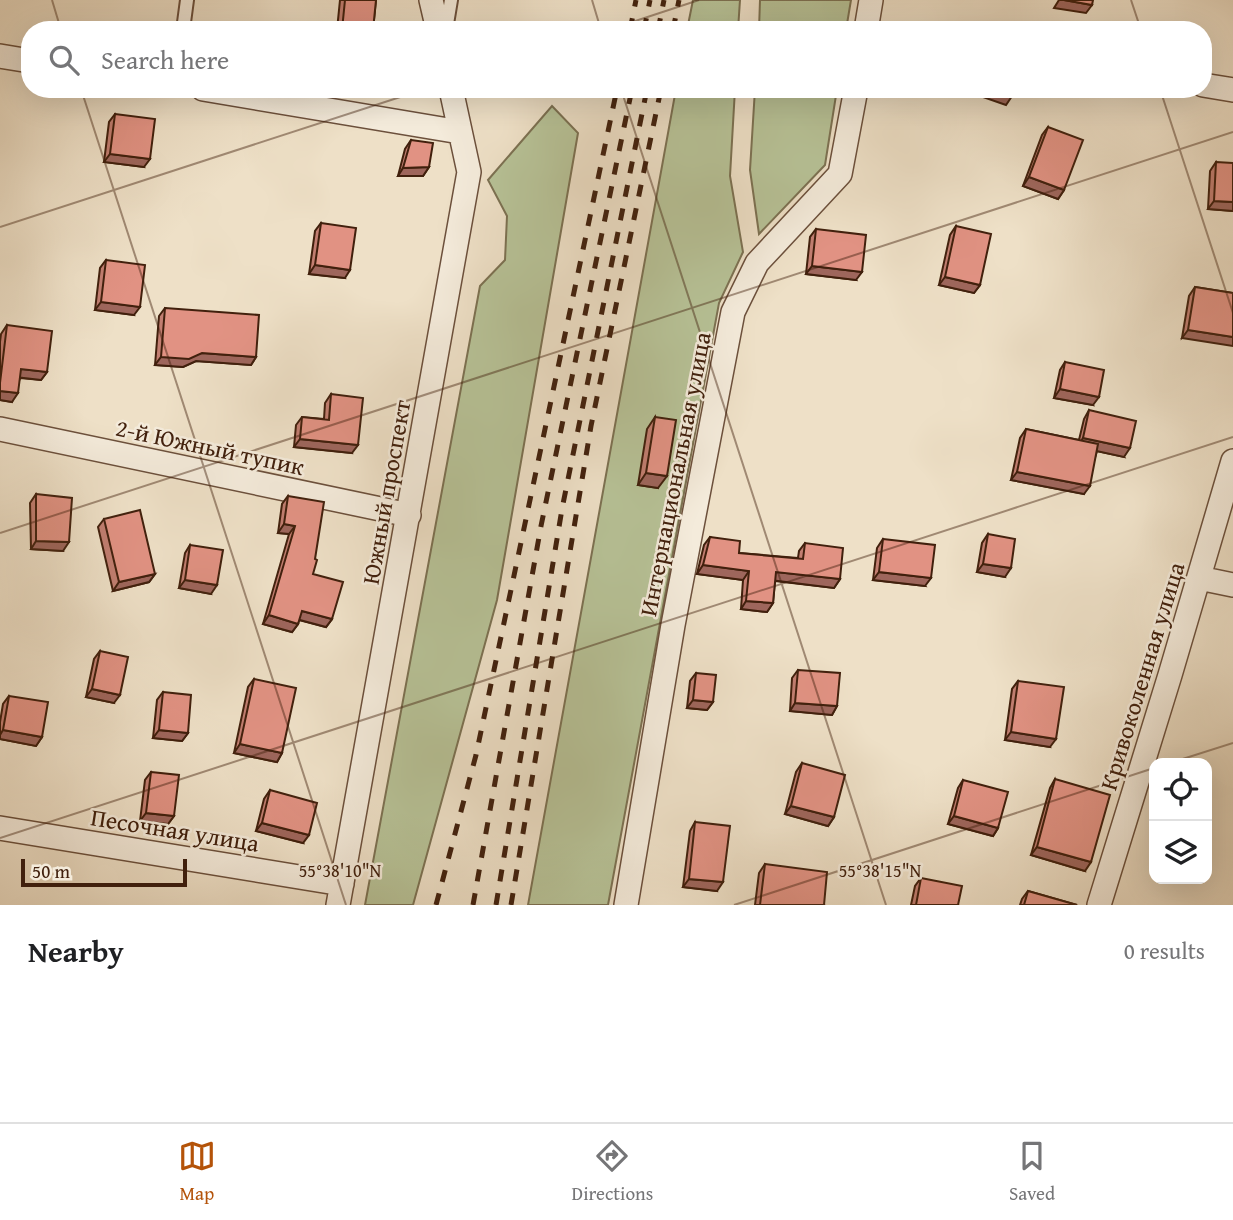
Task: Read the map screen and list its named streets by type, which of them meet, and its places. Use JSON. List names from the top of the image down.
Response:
{
  "streets": {
    "street": [
      "2-й Южный тупик",
      "Интернациональная улица",
      "Южный проспект",
      "Кривоколенная улица",
      "Песочная улица"
    ]
  },
  "crossings": [
    ["2-й Южный тупик", "Южный проспект"],
    ["Южный проспект", "Песочная улица"]
  ],
  "scale_bar": "50 m",
  "page": {
    "search": "Search here",
    "scale": "50 m",
    "heading": ["Nearby", "0 results"],
    "nav": ["Map", "Directions", "Saved"]
  },
  "coordinates": ["55°38'10\"N", "55°38'15\"N"]
}
